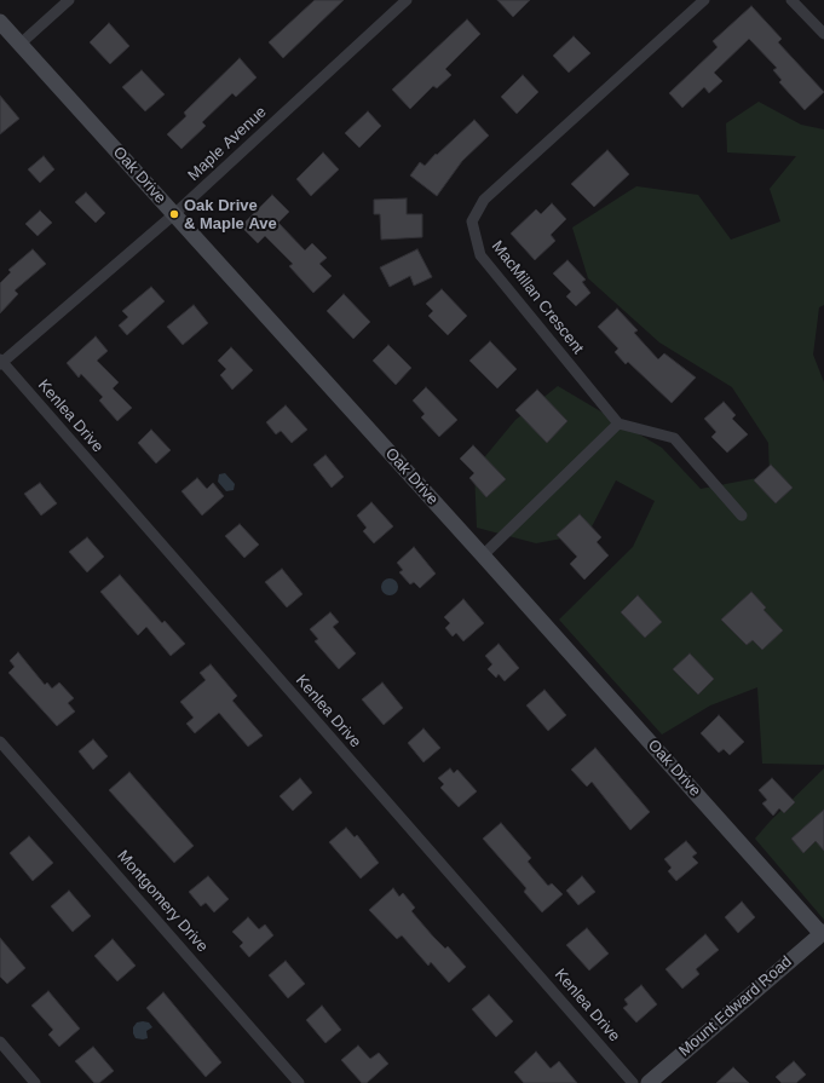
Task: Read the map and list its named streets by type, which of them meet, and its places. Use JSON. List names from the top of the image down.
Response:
{
  "streets": {
    "street": [
      "Maple Avenue",
      "Oak Drive",
      "MacMillan Crescent",
      "Kenlea Drive",
      "Montgomery Drive",
      "Mount Edward Road"
    ]
  },
  "crossings": [
    ["Maple Avenue", "Oak Drive"],
    ["Maple Avenue", "Kenlea Drive"],
    ["Oak Drive", "Mount Edward Road"]
  ],
  "places": ["Oak Drive & Maple Ave"]
}
